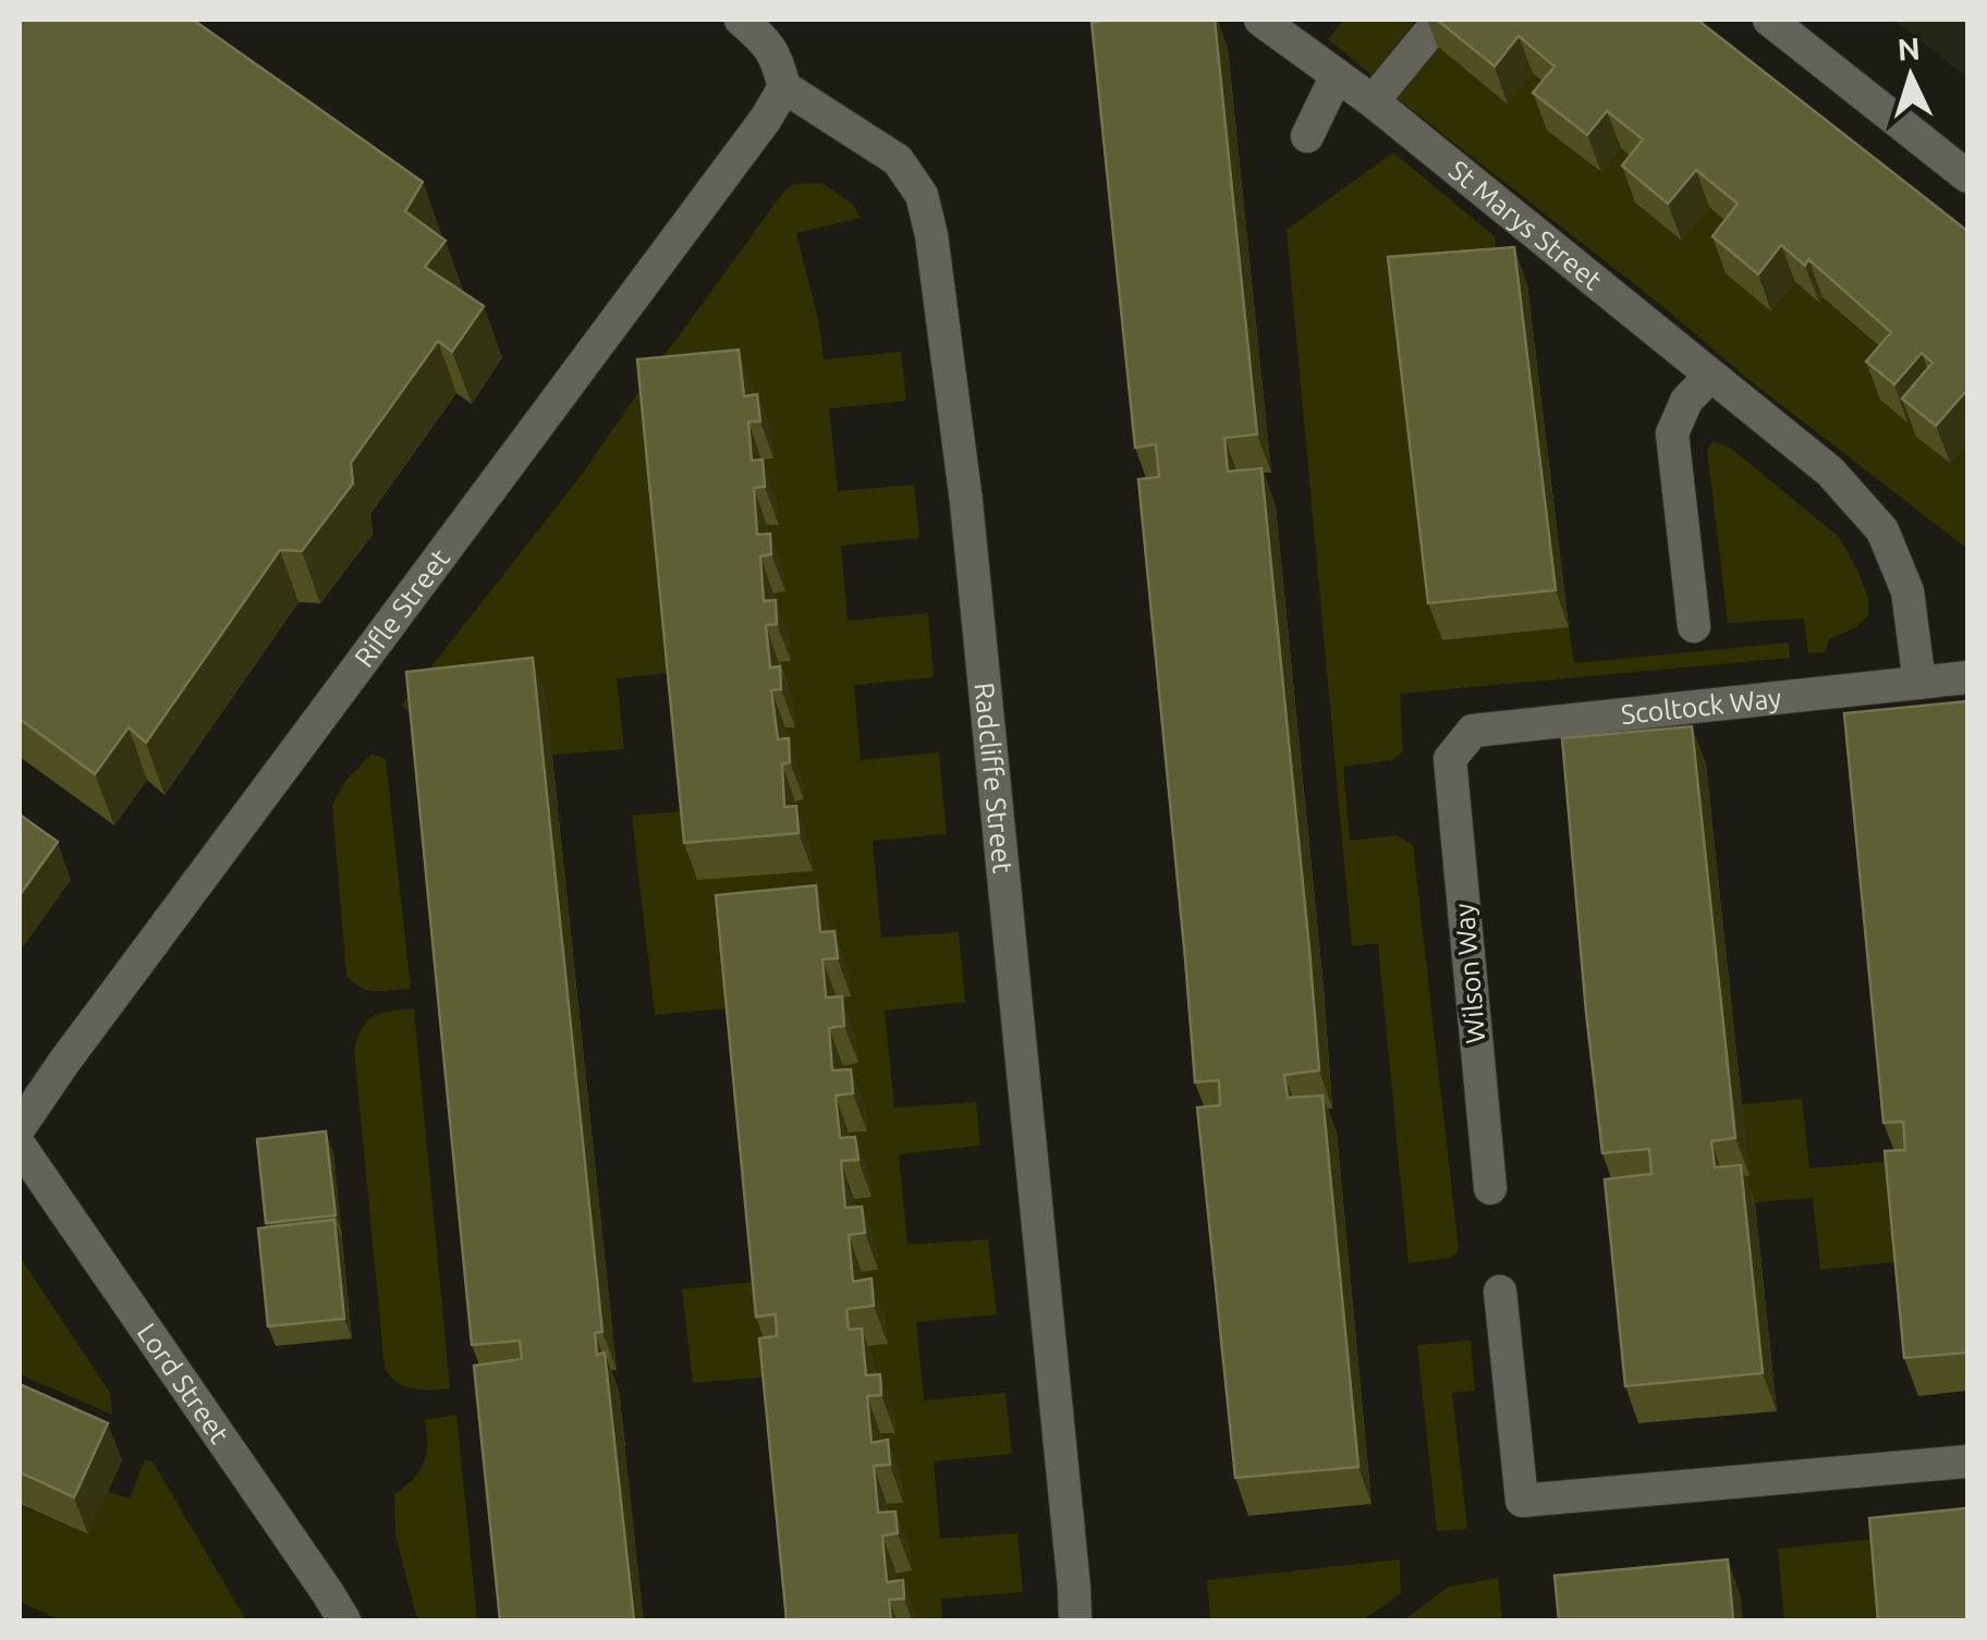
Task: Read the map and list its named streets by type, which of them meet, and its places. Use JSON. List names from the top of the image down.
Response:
{
  "streets": {
    "street": [
      "St Marys Street",
      "Rifle Street",
      "Scoltock Way",
      "Radcliffe Street",
      "Wilson Way",
      "Lord Street"
    ]
  },
  "crossings": [
    ["St Marys Street", "Scoltock Way"],
    ["Rifle Street", "Radcliffe Street"],
    ["Scoltock Way", "Wilson Way"]
  ],
  "north": "top"
}
